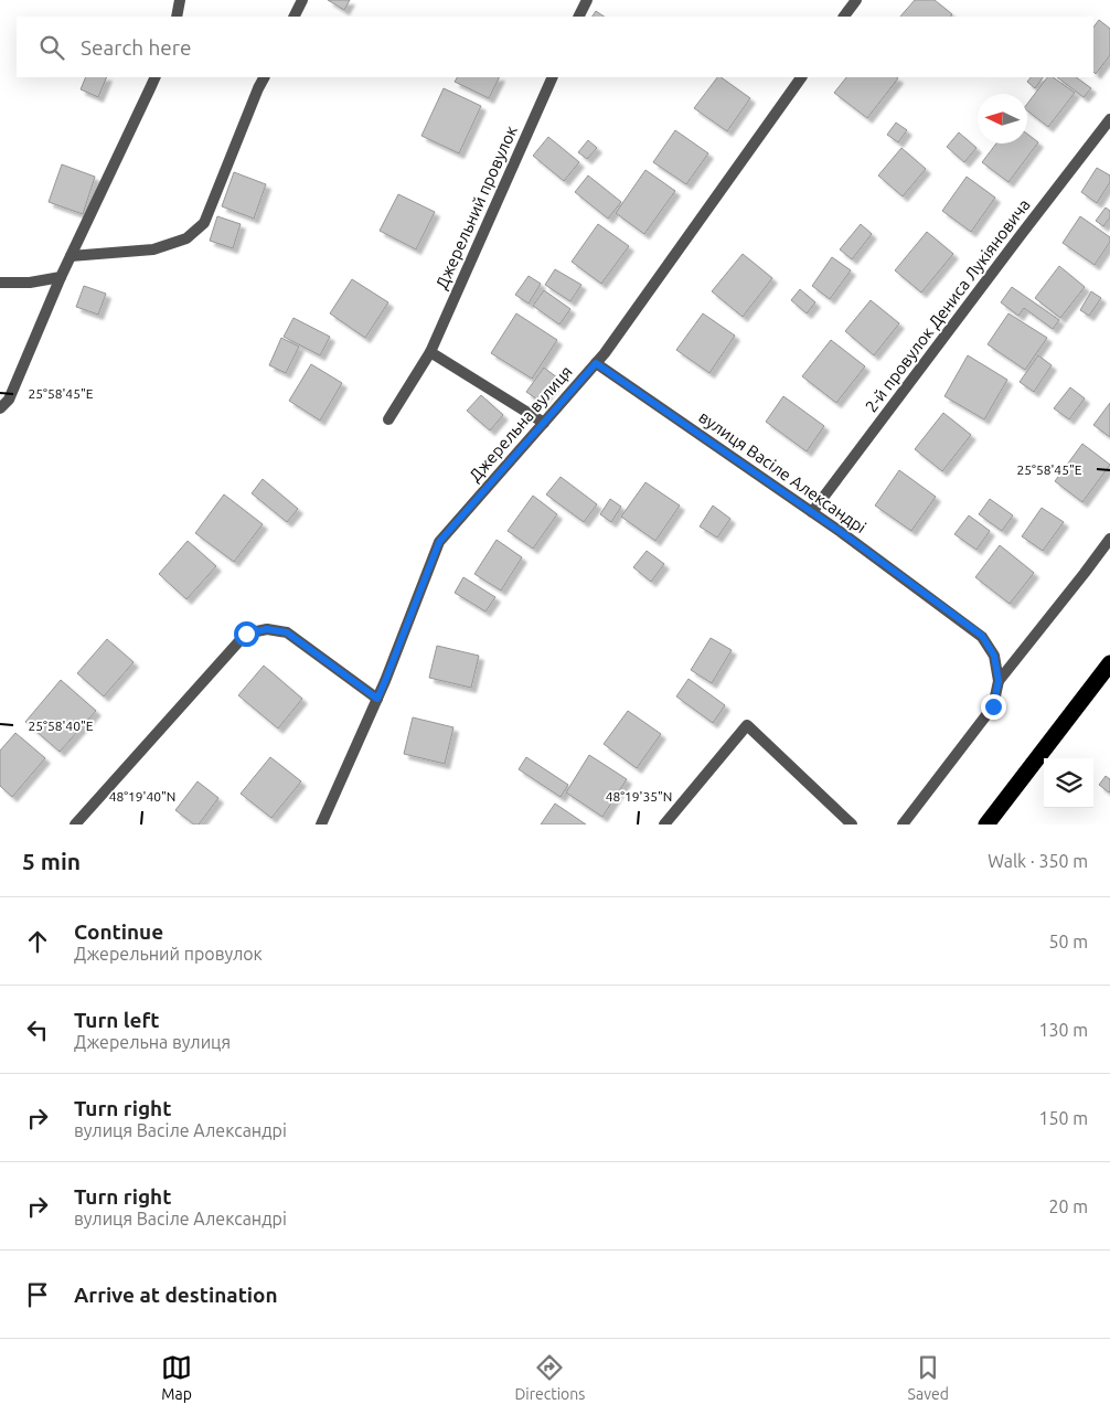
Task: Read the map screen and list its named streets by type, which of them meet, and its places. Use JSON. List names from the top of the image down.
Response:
{
  "streets": {
    "street": [
      "Джерельний провулок",
      "2-й провулок Дениса Лукіяновича",
      "Джерельна вулиця",
      "вулиця Васіле Александрі"
    ]
  },
  "crossings": [
    ["2-й провулок Дениса Лукіяновича", "вулиця Васіле Александрі"],
    ["Джерельна вулиця", "вулиця Васіле Александрі"]
  ],
  "north": "left",
  "page": {
    "search": "Search here",
    "heading": ["5 min", "Walk · 350 m"],
    "list": [
      ["Continue", "Джерельний провулок", "50 m"],
      ["Turn left", "Джерельна вулиця", "130 m"],
      ["Turn right", "вулиця Васіле Александрі", "150 m"],
      ["Turn right", "вулиця Васіле Александрі", "20 m"],
      "Arrive at destination"
    ],
    "nav": ["Map", "Directions", "Saved"]
  },
  "coordinates": [
    "25°58'45\"E",
    "25°58'40\"E",
    "48°19'40\"N",
    "48°19'35\"N"
  ]
}
